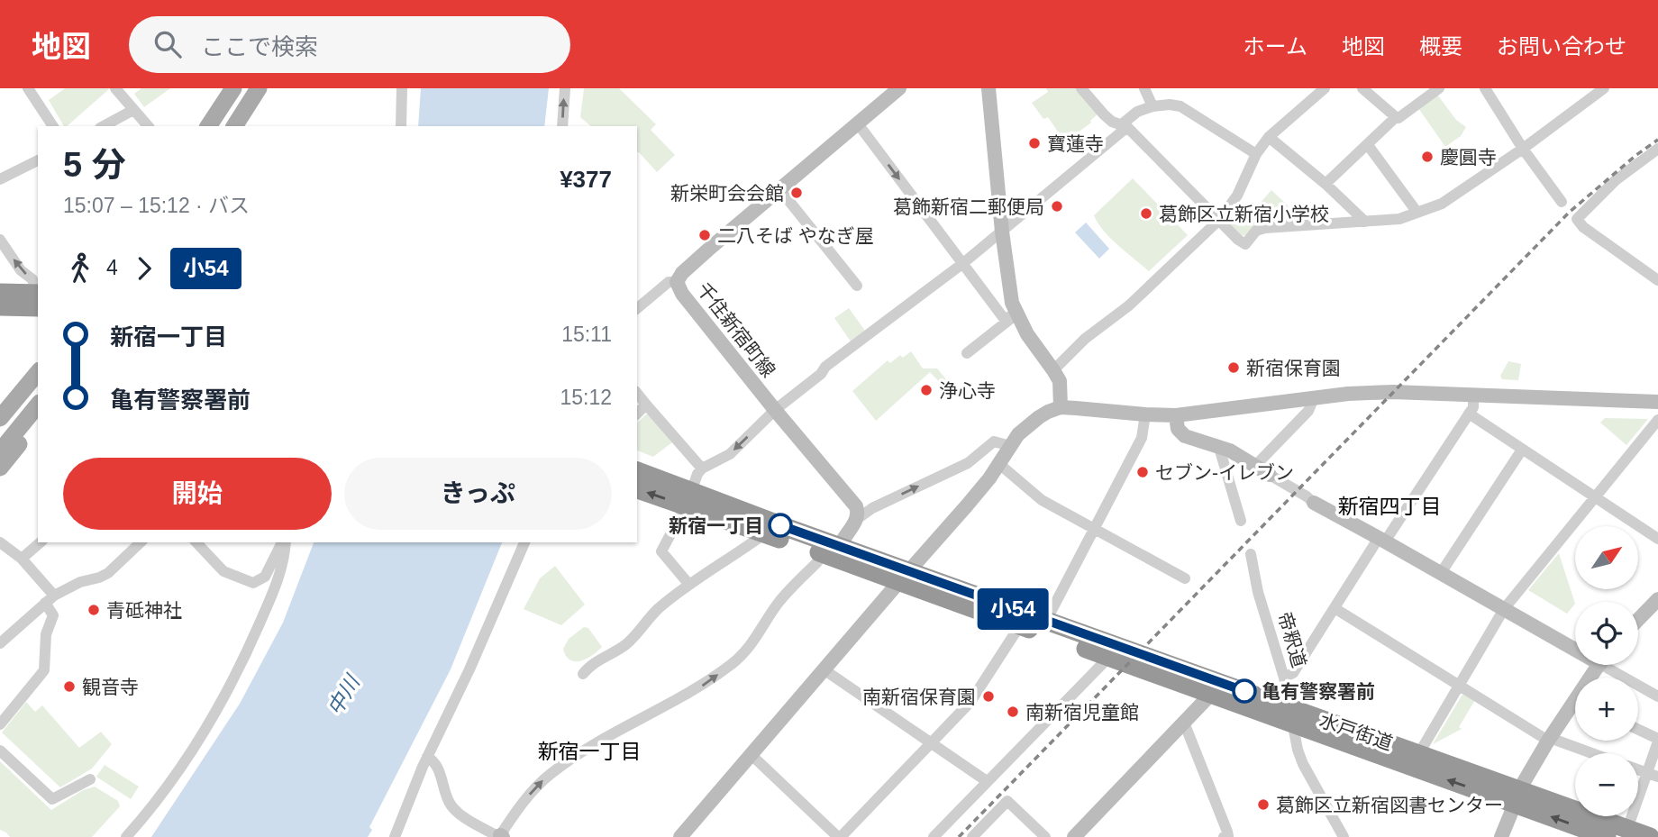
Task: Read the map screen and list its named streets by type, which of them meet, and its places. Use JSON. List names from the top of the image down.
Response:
{
  "streets": {
    "highway": ["水戸街道"],
    "street": ["千住新宿町線", "帝釈道"]
  },
  "crossings": [
    ["帝釈道", "水戸街道"]
  ],
  "districts": ["新宿四丁目", "新宿一丁目"],
  "water": ["中川"],
  "places": [
    "寶蓮寺",
    "慶圓寺",
    "新栄町会会館",
    "葛飾新宿二郵便局",
    "葛飾区立新宿小学校",
    "二八そば やなぎ屋",
    "新宿保育園",
    "浄心寺",
    "セブン-イレブン",
    "新宿一丁目",
    "青砥神社",
    "観音寺",
    "亀有警察署前",
    "南新宿保育園",
    "南新宿児童館",
    "葛飾区立新宿図書センター"
  ],
  "lines": ["bus line 小54"],
  "north": "top right",
  "page": {
    "header": "地図",
    "search": "ここで検索",
    "nav": [
      "ホーム",
      "地図",
      "概要",
      "お問い合わせ"
    ],
    "on_map": "小54",
    "heading": ["5 分", "15:07 – 15:12 · バス", "¥377"],
    "legs": ["4", "小54"],
    "list": [
      {
        "name": "新宿一丁目",
        "value": "15:11"
      },
      {
        "name": "亀有警察署前",
        "value": "15:12"
      }
    ],
    "buttons": ["開始", "きっぷ"],
    "map_buttons": ["+", "−"]
  }
}
